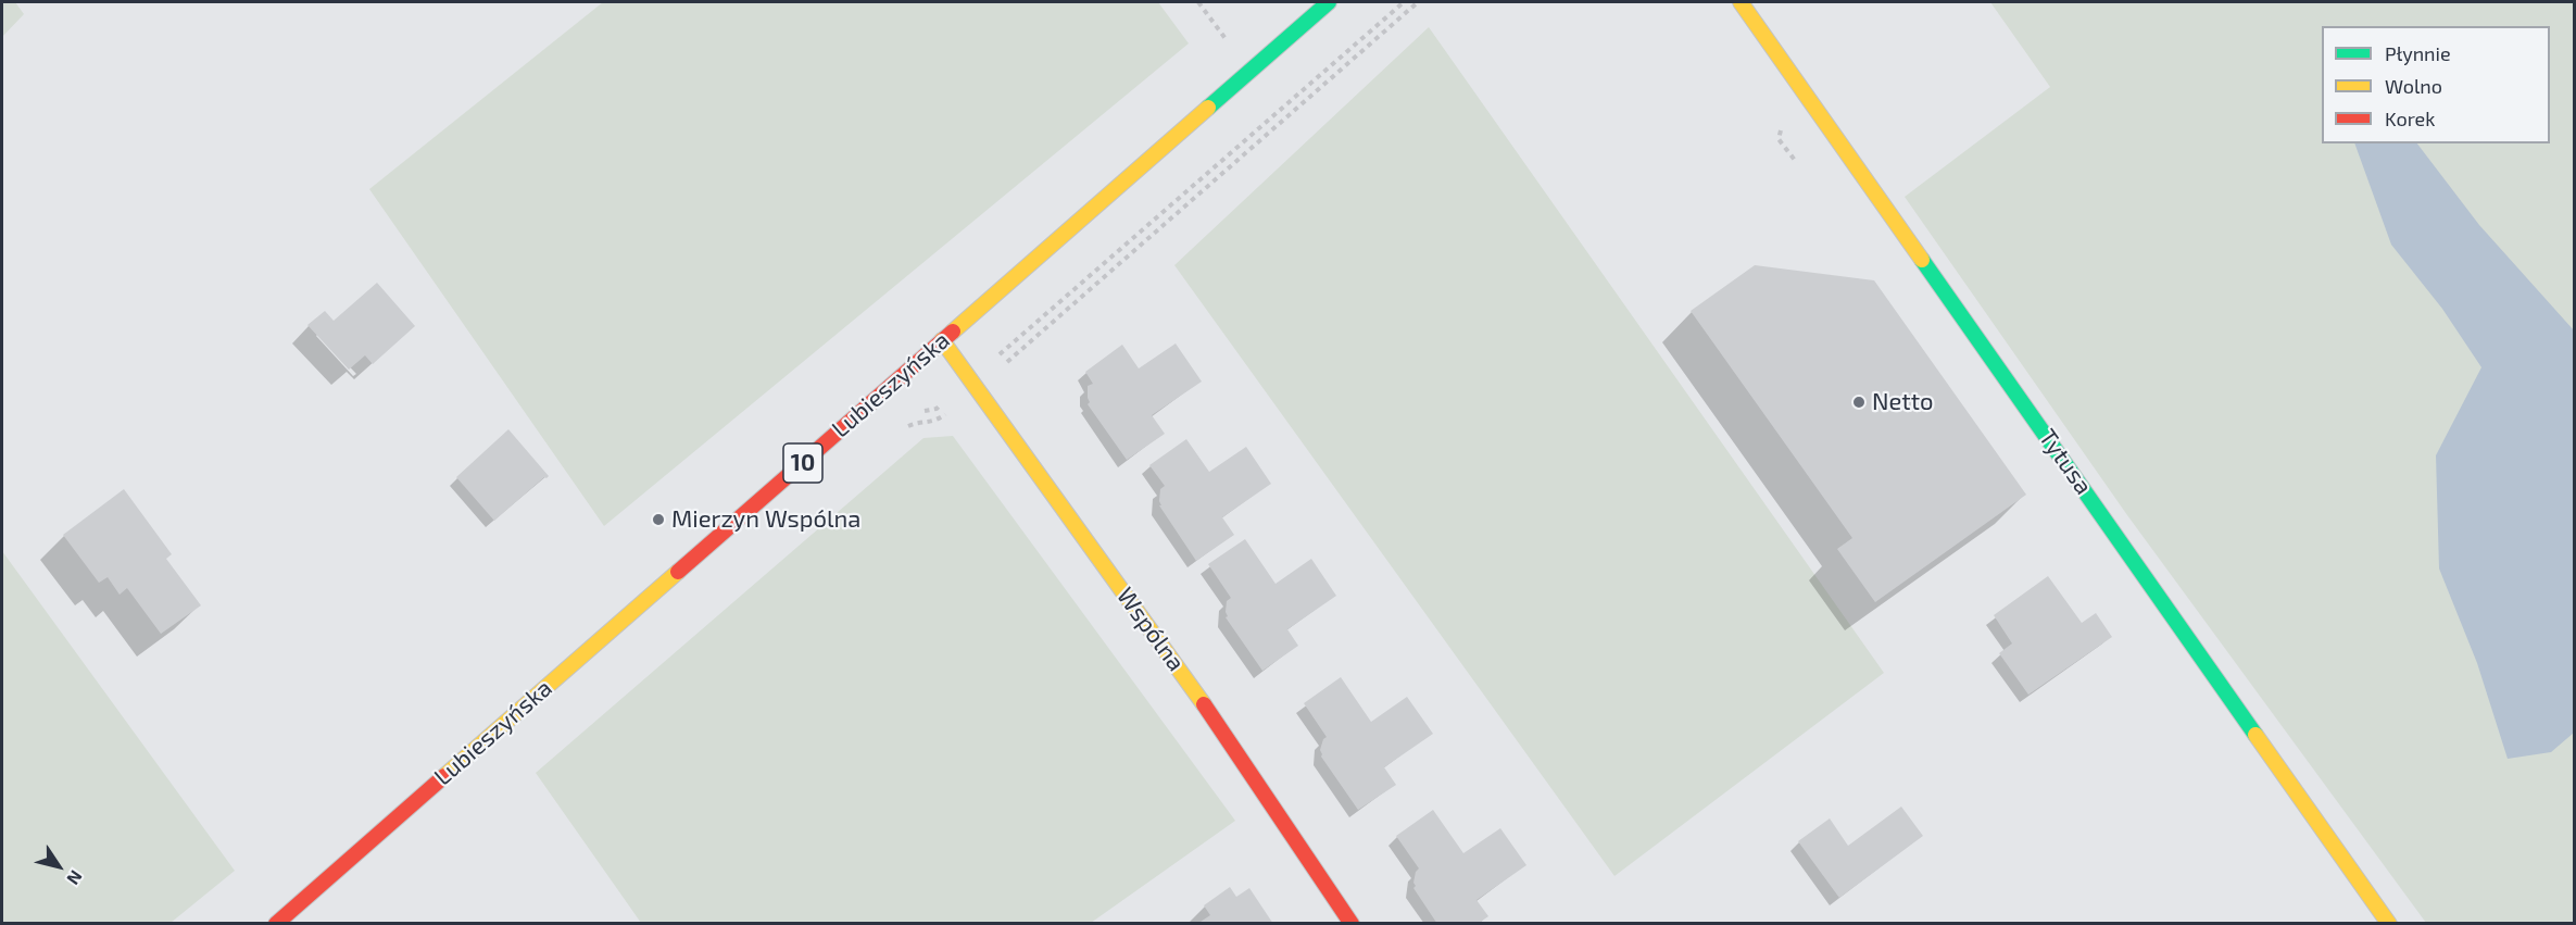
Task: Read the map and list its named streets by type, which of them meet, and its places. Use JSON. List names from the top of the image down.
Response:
{
  "streets": {
    "street": [
      "Lubieszyńska",
      "Tytusa",
      "10",
      "Wspólna"
    ]
  },
  "crossings": [
    ["Lubieszyńska", "Wspólna"]
  ],
  "places": ["Netto", "Mierzyn Wspólna"],
  "legend": ["Płynnie", "Wolno", "Korek"],
  "north": "bottom right"
}
